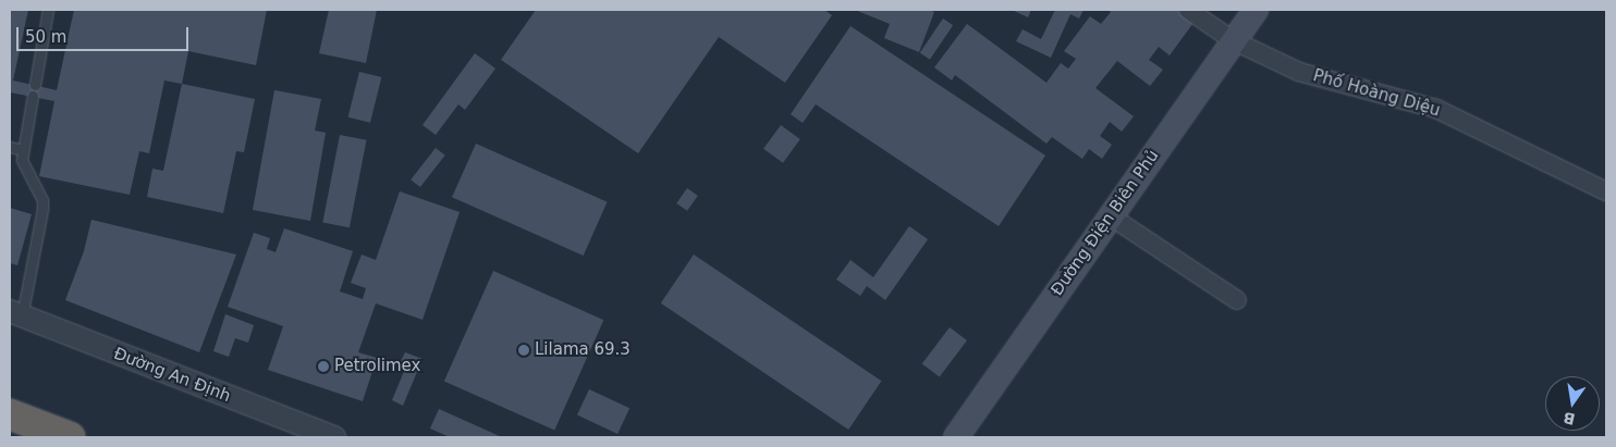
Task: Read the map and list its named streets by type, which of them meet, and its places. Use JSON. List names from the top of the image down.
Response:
{
  "streets": {
    "main road": ["Đường Điện Biên Phủ"],
    "street": ["Phố Hoàng Diệu", "Đường An Định"]
  },
  "crossings": [
    ["Phố Hoàng Diệu", "Đường Điện Biên Phủ"]
  ],
  "places": ["Lilama 69.3", "Petrolimex"],
  "scale_bar": "50 m",
  "north": "bottom"
}
